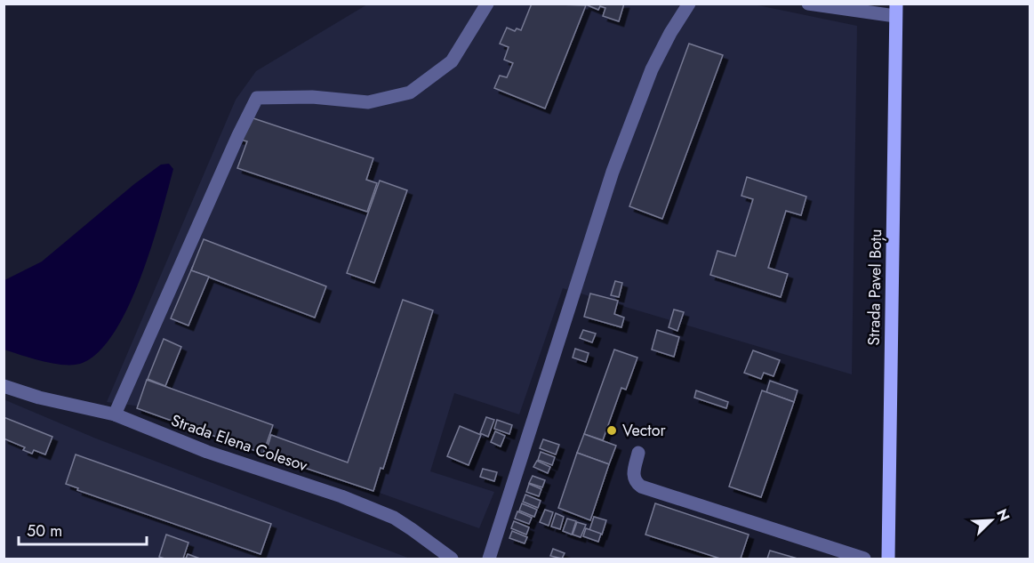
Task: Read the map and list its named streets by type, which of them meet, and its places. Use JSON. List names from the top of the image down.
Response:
{
  "streets": {
    "main road": ["Strada Pavel Boțu"],
    "street": ["Strada Elena Colesov"]
  },
  "places": ["Vector"],
  "scale_bar": "50 m",
  "north": "top right"
}
